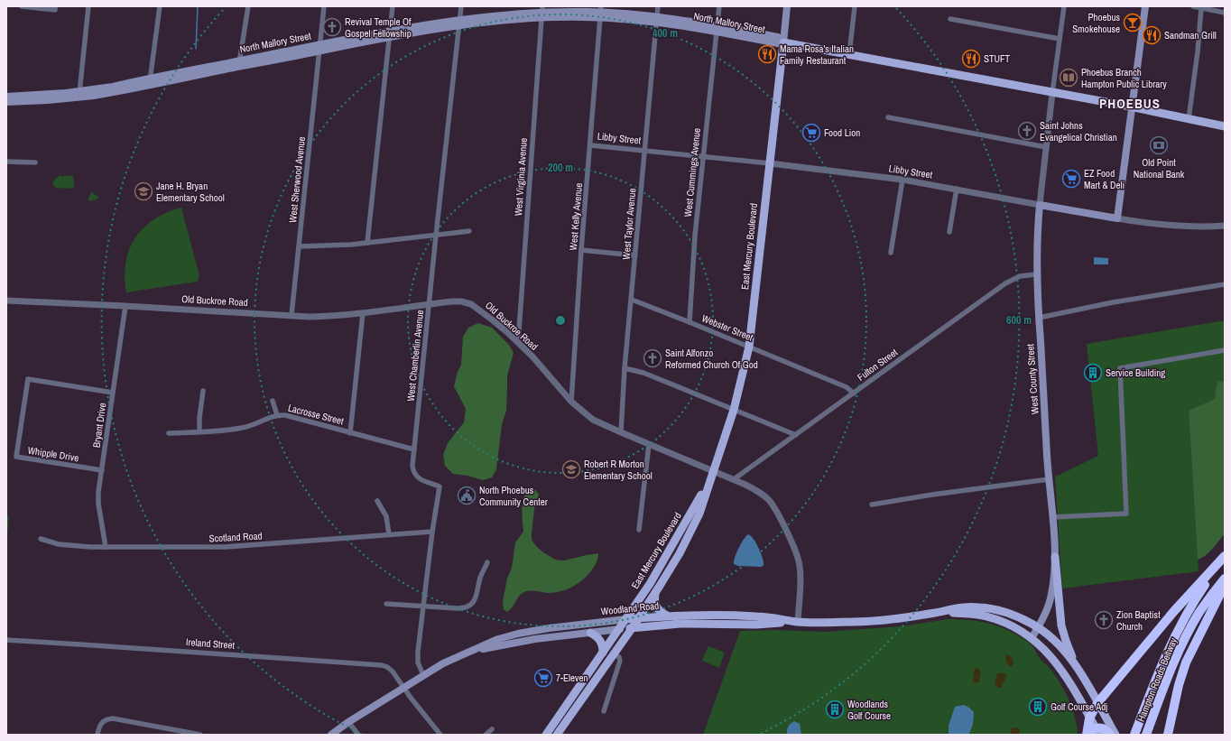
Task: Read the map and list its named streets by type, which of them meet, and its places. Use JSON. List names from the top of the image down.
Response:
{
  "streets": {
    "highway": ["Hampton Roads Beltway"],
    "main road": [
      "North Mallory Street",
      "Libby Street",
      "East Mercury Boulevard",
      "West County Street",
      "Woodland Road"
    ],
    "street": [
      "West Cummings Avenue",
      "West Virginia Avenue",
      "West Sherwood Avenue",
      "West Kelly Avenue",
      "West Taylor Avenue",
      "Old Buckroe Road",
      "Webster Street",
      "West Chamberlin Avenue",
      "Fulton Street",
      "Lacrosse Street",
      "Bryant Drive",
      "Whipple Drive",
      "Scotland Road",
      "Ireland Street"
    ]
  },
  "crossings": [
    ["North Mallory Street", "West Cummings Avenue"],
    ["North Mallory Street", "West Virginia Avenue"],
    ["North Mallory Street", "West Sherwood Avenue"],
    ["North Mallory Street", "West Kelly Avenue"],
    ["North Mallory Street", "West Taylor Avenue"],
    ["North Mallory Street", "East Mercury Boulevard"],
    ["North Mallory Street", "West Chamberlin Avenue"],
    ["North Mallory Street", "West County Street"],
    ["Libby Street", "West Cummings Avenue"],
    ["Libby Street", "West Kelly Avenue"],
    ["Libby Street", "West Taylor Avenue"],
    ["Libby Street", "East Mercury Boulevard"],
    ["Libby Street", "West County Street"],
    ["West Cummings Avenue", "Webster Street"],
    ["West Virginia Avenue", "Old Buckroe Road"],
    ["West Sherwood Avenue", "Old Buckroe Road"],
    ["West Kelly Avenue", "Old Buckroe Road"],
    ["West Taylor Avenue", "Old Buckroe Road"],
    ["West Taylor Avenue", "Webster Street"],
    ["East Mercury Boulevard", "Old Buckroe Road"],
    ["East Mercury Boulevard", "Webster Street"],
    ["East Mercury Boulevard", "Woodland Road"],
    ["Old Buckroe Road", "West Chamberlin Avenue"],
    ["Old Buckroe Road", "Fulton Street"],
    ["Old Buckroe Road", "Bryant Drive"],
    ["Old Buckroe Road", "Woodland Road"],
    ["Webster Street", "Fulton Street"],
    ["West Chamberlin Avenue", "Lacrosse Street"],
    ["West Chamberlin Avenue", "Scotland Road"],
    ["West Chamberlin Avenue", "Woodland Road"],
    ["Fulton Street", "West County Street"],
    ["West County Street", "Woodland Road"],
    ["Bryant Drive", "Whipple Drive"],
    ["Bryant Drive", "Scotland Road"],
    ["Woodland Road", "Ireland Street"]
  ],
  "districts": ["PHOEBUS"],
  "places": {
    "bar": ["Phoebus Smokehouse"],
    "church": [
      "Revival Temple Of Gospel Fellowship",
      "Saint Johns Evangelical Christian",
      "Saint Alfonzo Reformed Church Of God",
      "Zion Baptist Church"
    ],
    "restaurant": ["Sandman Grill", "Mama Rosa's Italian Family Restaurant", "STUFT"],
    "library": ["Phoebus Branch Hampton Public Library"],
    "supermarket": ["Food Lion", "EZ Food Mart & Deli", "7-Eleven"],
    "bank": ["Old Point National Bank"],
    "school or university": ["Jane H. Bryan Elementary School", "Robert R Morton Elementary School"],
    "building": ["Service Building", "Golf Course Adj", "Woodlands Golf Course"],
    "public building": ["North Phoebus Community Center"]
  },
  "rings": ["400 m", "200 m", "600 m"]
}
